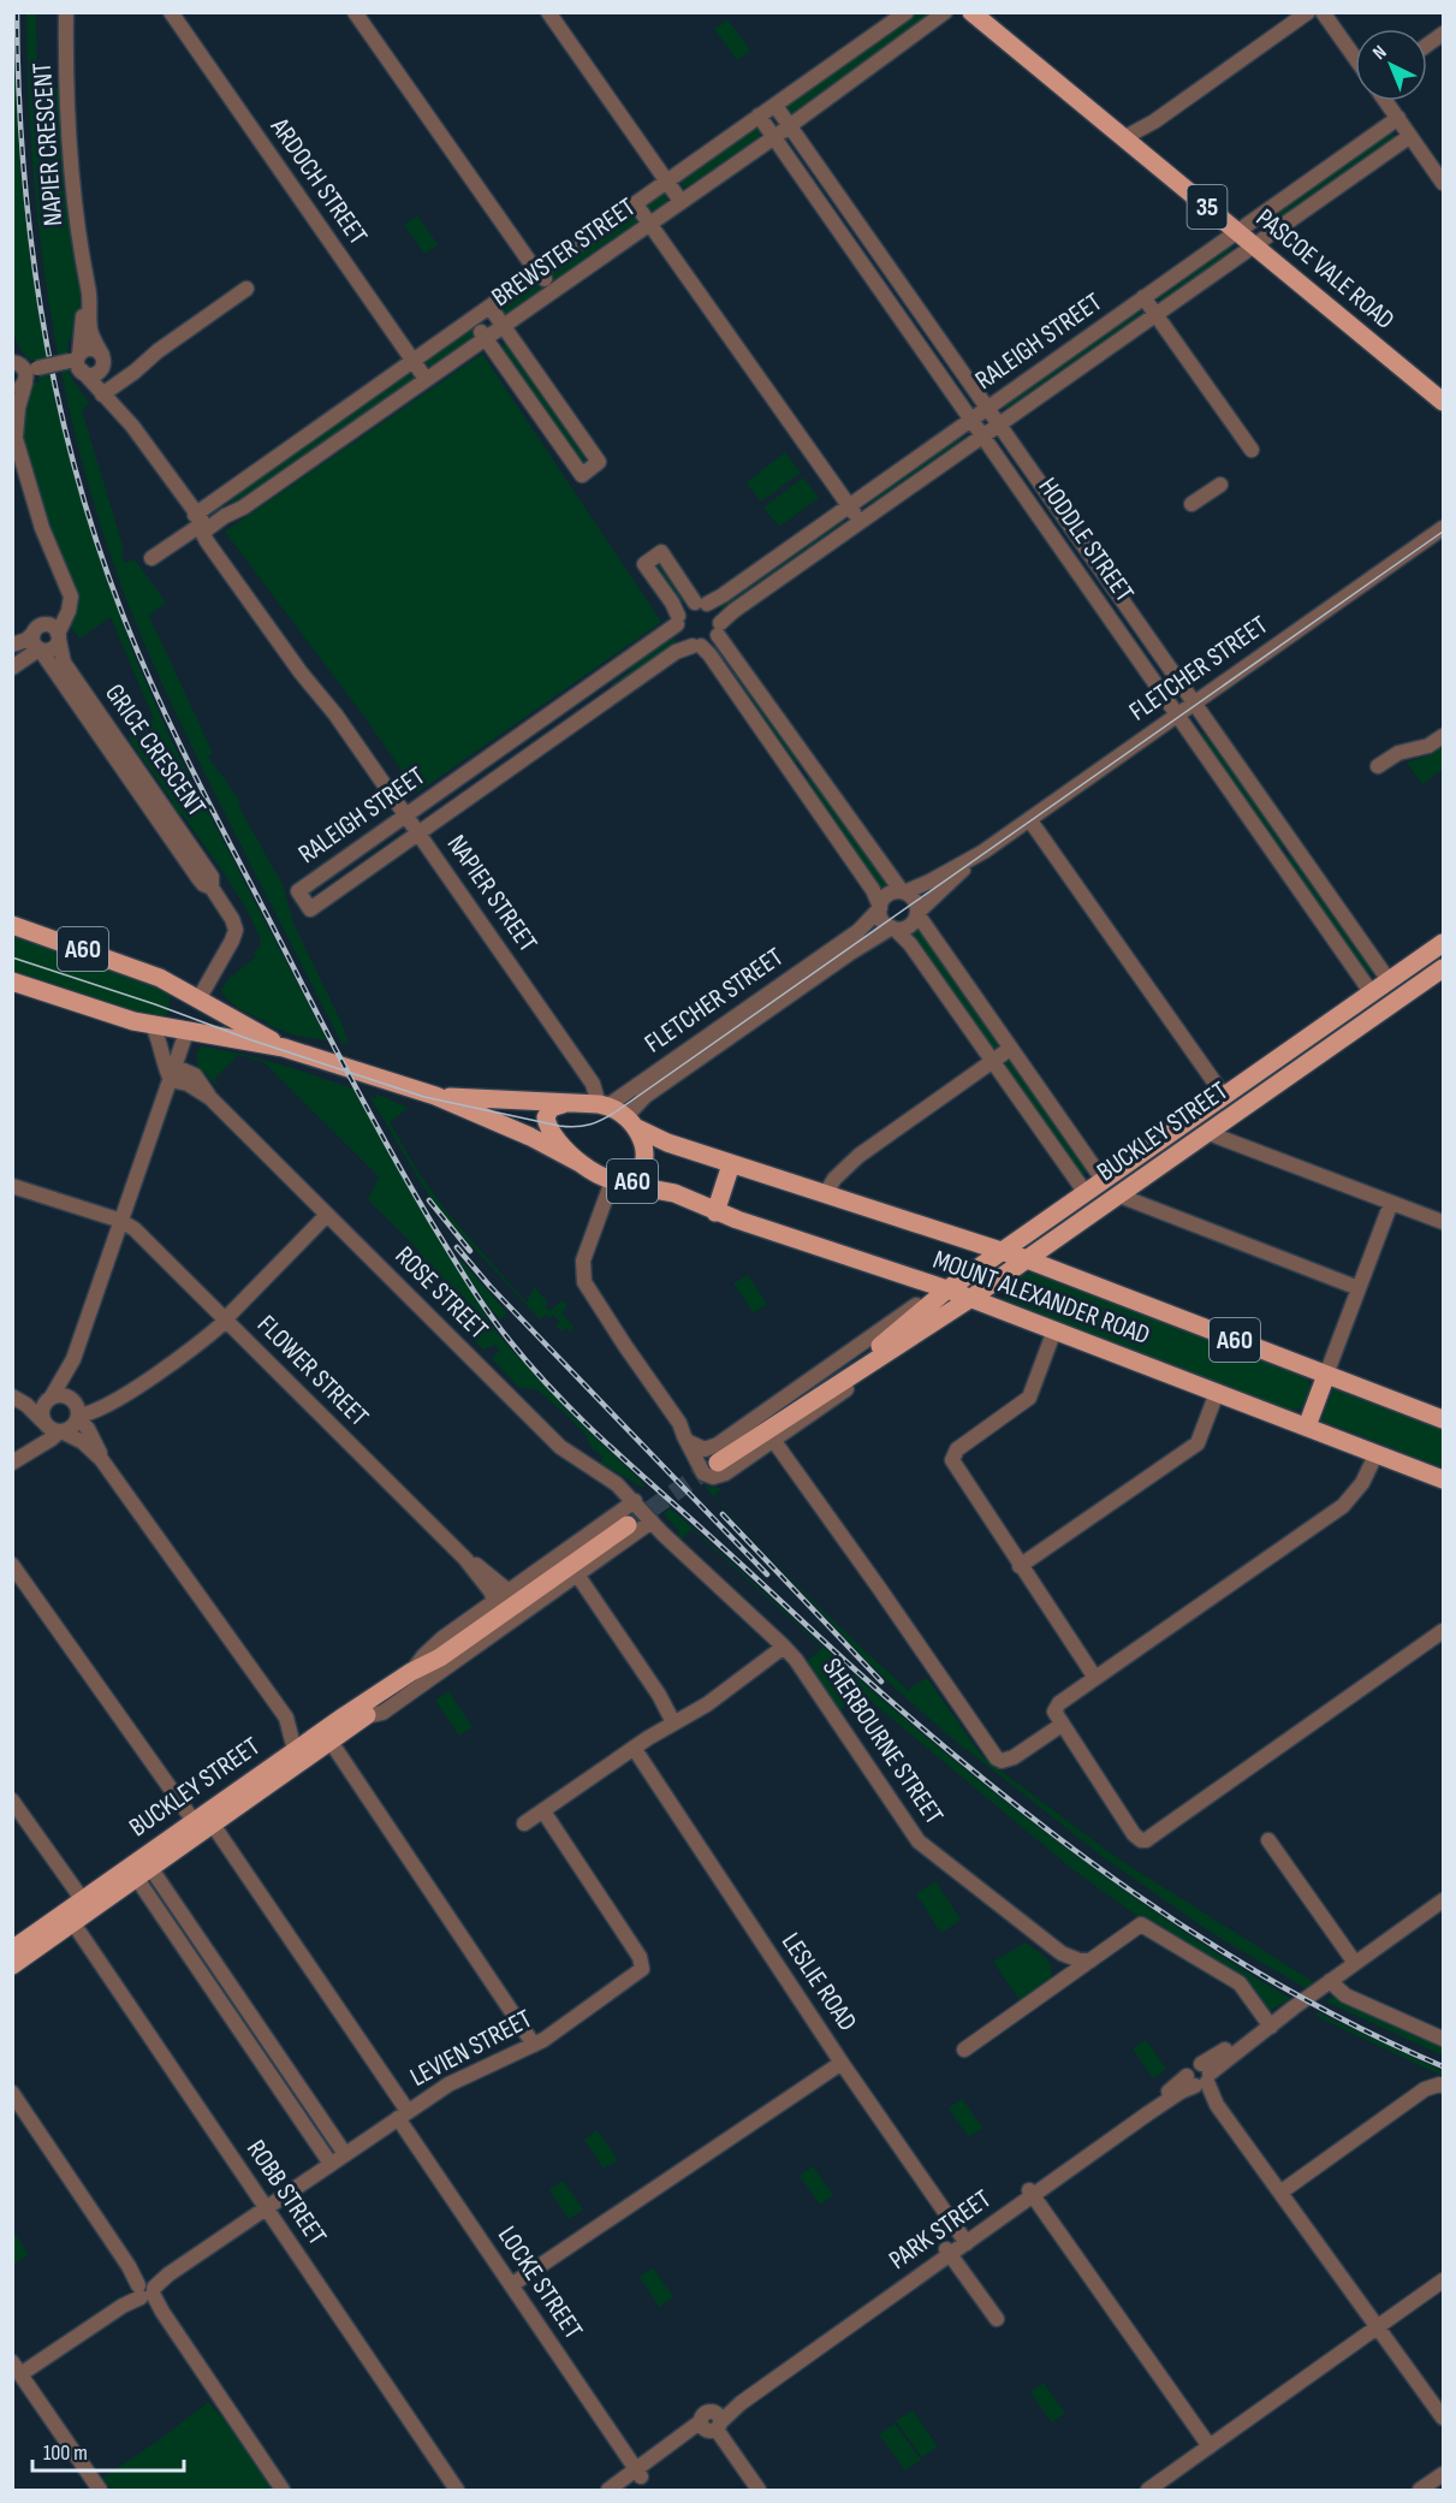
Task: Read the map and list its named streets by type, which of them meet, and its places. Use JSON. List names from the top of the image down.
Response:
{
  "streets": {
    "main road": [
      "35",
      "PASCOE VALE ROAD",
      "A60",
      "BUCKLEY STREET",
      "MOUNT ALEXANDER ROAD"
    ],
    "street": [
      "NAPIER CRESCENT",
      "ARDOCH STREET",
      "BREWSTER STREET",
      "RALEIGH STREET",
      "HODDLE STREET",
      "FLETCHER STREET",
      "GRICE CRESCENT",
      "NAPIER STREET",
      "ROSE STREET",
      "FLOWER STREET",
      "SHERBOURNE STREET",
      "LESLIE ROAD",
      "LEVIEN STREET",
      "ROBB STREET",
      "PARK STREET",
      "LOCKE STREET"
    ]
  },
  "crossings": [
    ["NAPIER CRESCENT", "NAPIER STREET"],
    ["ARDOCH STREET", "BREWSTER STREET"],
    ["BREWSTER STREET", "HODDLE STREET"],
    ["BREWSTER STREET", "NAPIER STREET"],
    ["PASCOE VALE ROAD", "RALEIGH STREET"],
    ["RALEIGH STREET", "HODDLE STREET"],
    ["RALEIGH STREET", "NAPIER STREET"],
    ["HODDLE STREET", "FLETCHER STREET"],
    ["HODDLE STREET", "BUCKLEY STREET"],
    ["FLETCHER STREET", "NAPIER STREET"],
    ["FLETCHER STREET", "A60"],
    ["FLETCHER STREET", "MOUNT ALEXANDER ROAD"],
    ["GRICE CRESCENT", "A60"],
    ["NAPIER STREET", "A60"],
    ["A60", "MOUNT ALEXANDER ROAD"],
    ["BUCKLEY STREET", "ROSE STREET"],
    ["BUCKLEY STREET", "MOUNT ALEXANDER ROAD"],
    ["BUCKLEY STREET", "FLOWER STREET"],
    ["BUCKLEY STREET", "SHERBOURNE STREET"],
    ["BUCKLEY STREET", "ROBB STREET"],
    ["BUCKLEY STREET", "LOCKE STREET"],
    ["ROSE STREET", "SHERBOURNE STREET"],
    ["LESLIE ROAD", "PARK STREET"],
    ["LEVIEN STREET", "ROBB STREET"],
    ["LEVIEN STREET", "LOCKE STREET"],
    ["PARK STREET", "LOCKE STREET"]
  ],
  "scale_bar": "100 m",
  "north": "top left"
}
